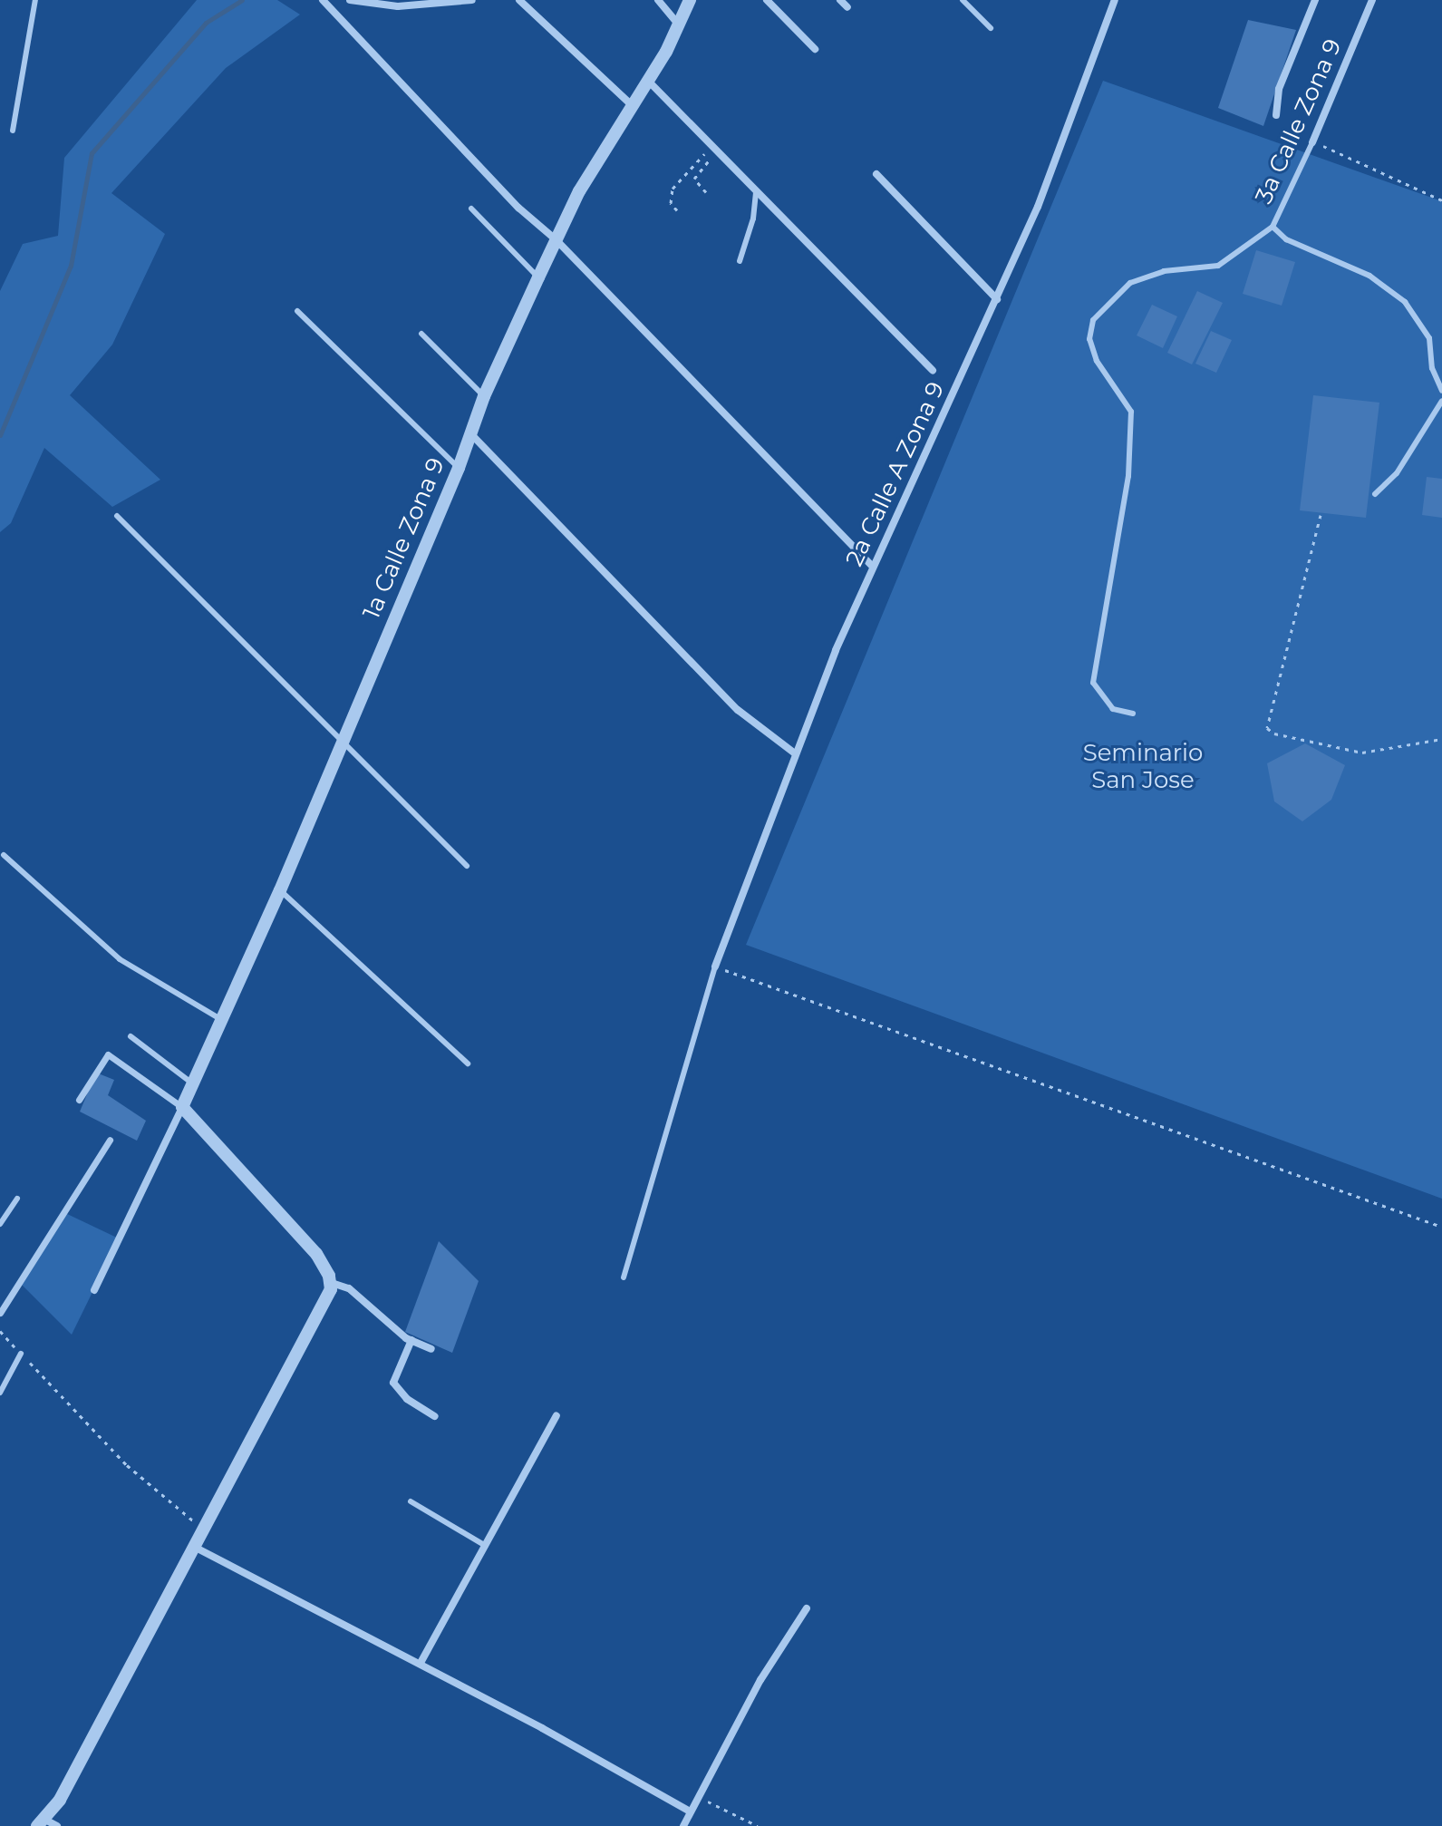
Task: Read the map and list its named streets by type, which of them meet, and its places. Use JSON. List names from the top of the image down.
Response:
{
  "streets": {
    "street": ["3a Calle Zona 9", "2a Calle A Zona 9", "1a Calle Zona 9"]
  },
  "parks": ["Seminario San Jose"]
}
